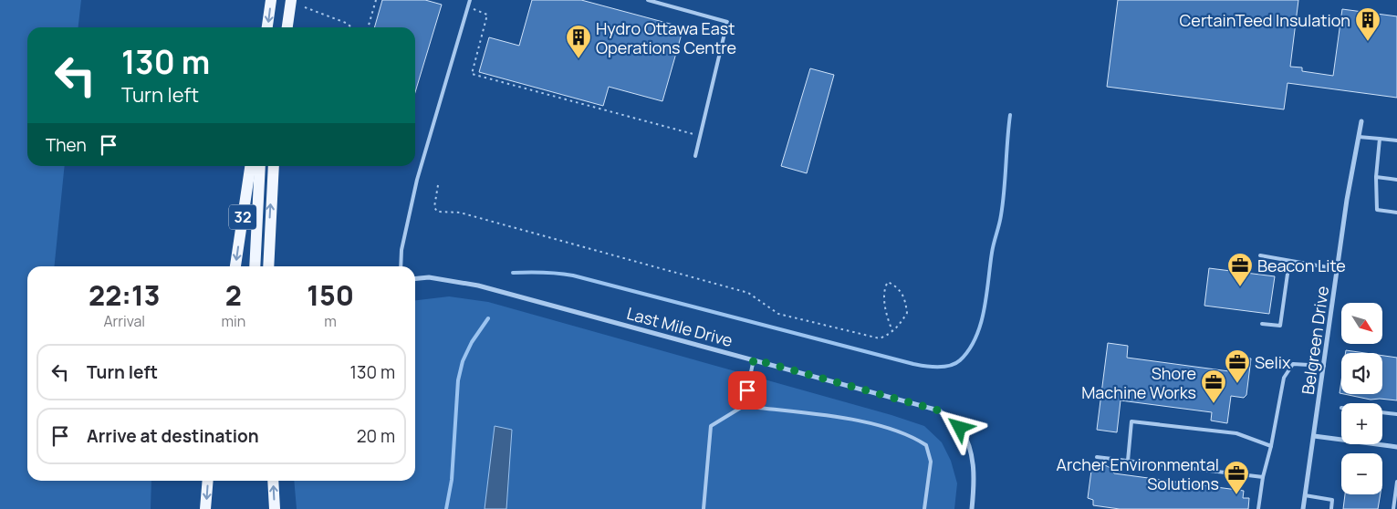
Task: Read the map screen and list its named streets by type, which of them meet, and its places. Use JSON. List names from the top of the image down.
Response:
{
  "streets": {
    "main road": ["32"],
    "street": ["Last Mile Drive", "Belgreen Drive"]
  },
  "places": {
    "building": ["CertainTeed Insulation", "Hydro Ottawa East Operations Centre"],
    "office": [
      "Beacon Lite",
      "Selix",
      "Shore Machine Works",
      "Archer Environmental Solutions"
    ]
  },
  "north": "bottom right",
  "page": {
    "turn": ["130 m", "Turn left"],
    "then": "Then",
    "eta": [
      "22:13",
      "Arrival",
      "2",
      "min",
      "150",
      "m"
    ],
    "map_buttons": ["+", "−"],
    "list": [
      {
        "name": "Turn left",
        "value": "130 m"
      },
      {
        "name": "Arrive at destination",
        "value": "20 m"
      }
    ]
  }
}
